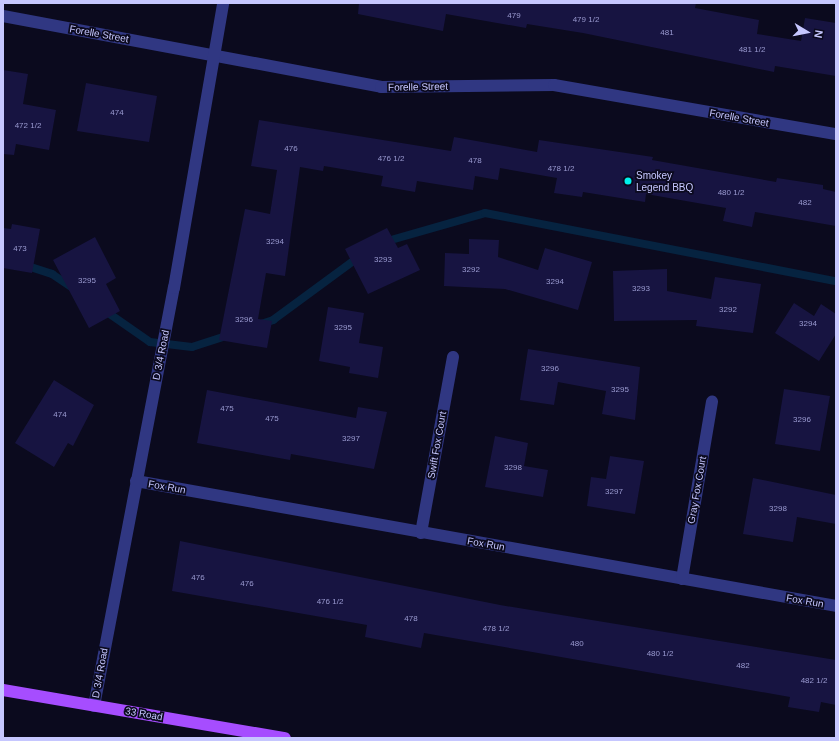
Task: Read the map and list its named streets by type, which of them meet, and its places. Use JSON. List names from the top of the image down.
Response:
{
  "streets": {
    "main road": ["33 Road"],
    "street": [
      "Forelle Street",
      "D 3/4 Road",
      "Swift Fox Court",
      "Fox Run",
      "Gray Fox Court"
    ]
  },
  "crossings": [
    ["Forelle Street", "D 3/4 Road"],
    ["D 3/4 Road", "Fox Run"],
    ["D 3/4 Road", "33 Road"],
    ["Swift Fox Court", "Fox Run"],
    ["Fox Run", "Gray Fox Court"]
  ],
  "places": ["Smokey Legend BBQ"],
  "house_numbers": [
    "479",
    "479 1/2",
    "481",
    "481 1/2",
    "474",
    "472 1/2",
    "476",
    "476 1/2",
    "478",
    "478 1/2",
    "480 1/2",
    "482",
    "3294",
    "473",
    "3293",
    "3292",
    "3295",
    "3294",
    "3293",
    "3292",
    "3296",
    "3294",
    "3295",
    "3296",
    "3295",
    "475",
    "474",
    "475",
    "3296",
    "3297",
    "3298",
    "3297",
    "3298",
    "476",
    "476",
    "476 1/2",
    "478",
    "478 1/2",
    "480",
    "480 1/2",
    "482",
    "482 1/2"
  ],
  "north": "right"
}
